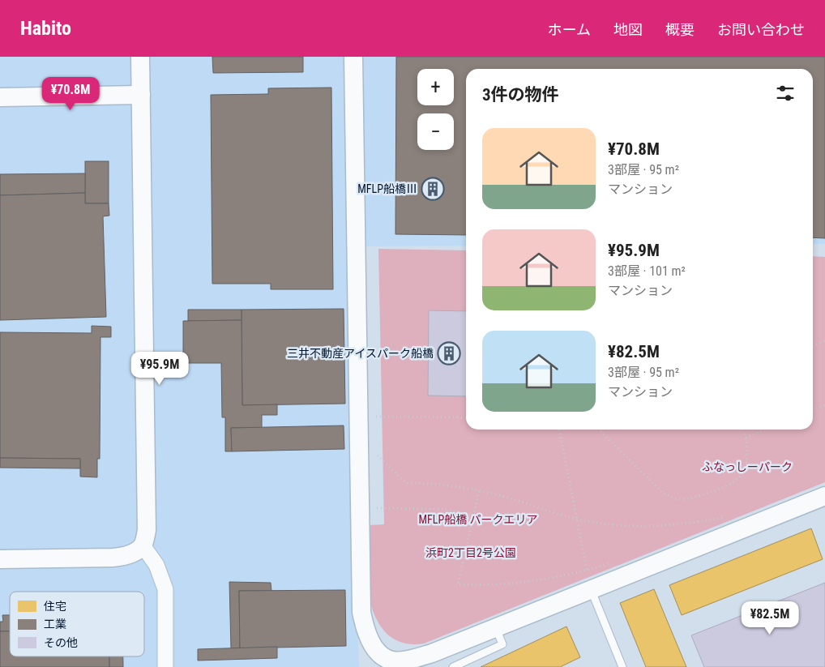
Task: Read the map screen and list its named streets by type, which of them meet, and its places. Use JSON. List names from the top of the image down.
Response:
{
  "parks": ["ふなっしーパーク", "MFLP船橋 パークエリア", "浜町2丁目2号公園"],
  "places": {
    "building": ["MFLP船橋Ⅲ", "三井不動産アイスパーク船橋"]
  },
  "legend": ["住宅", "工業", "その他"],
  "page": {
    "header": "Habito",
    "nav": [
      "ホーム",
      "地図",
      "概要",
      "お問い合わせ"
    ],
    "map_buttons": ["+", "−"],
    "heading": "3件の物件",
    "price": ["¥70.8M", "¥95.9M", "¥82.5M"],
    "list": [
      {
        "name": "¥70.8M",
        "note": "3部屋 · 95 m² · マンション"
      },
      {
        "name": "¥95.9M",
        "note": "3部屋 · 101 m² · マンション"
      },
      {
        "name": "¥82.5M",
        "note": "3部屋 · 95 m² · マンション"
      }
    ]
  }
}
